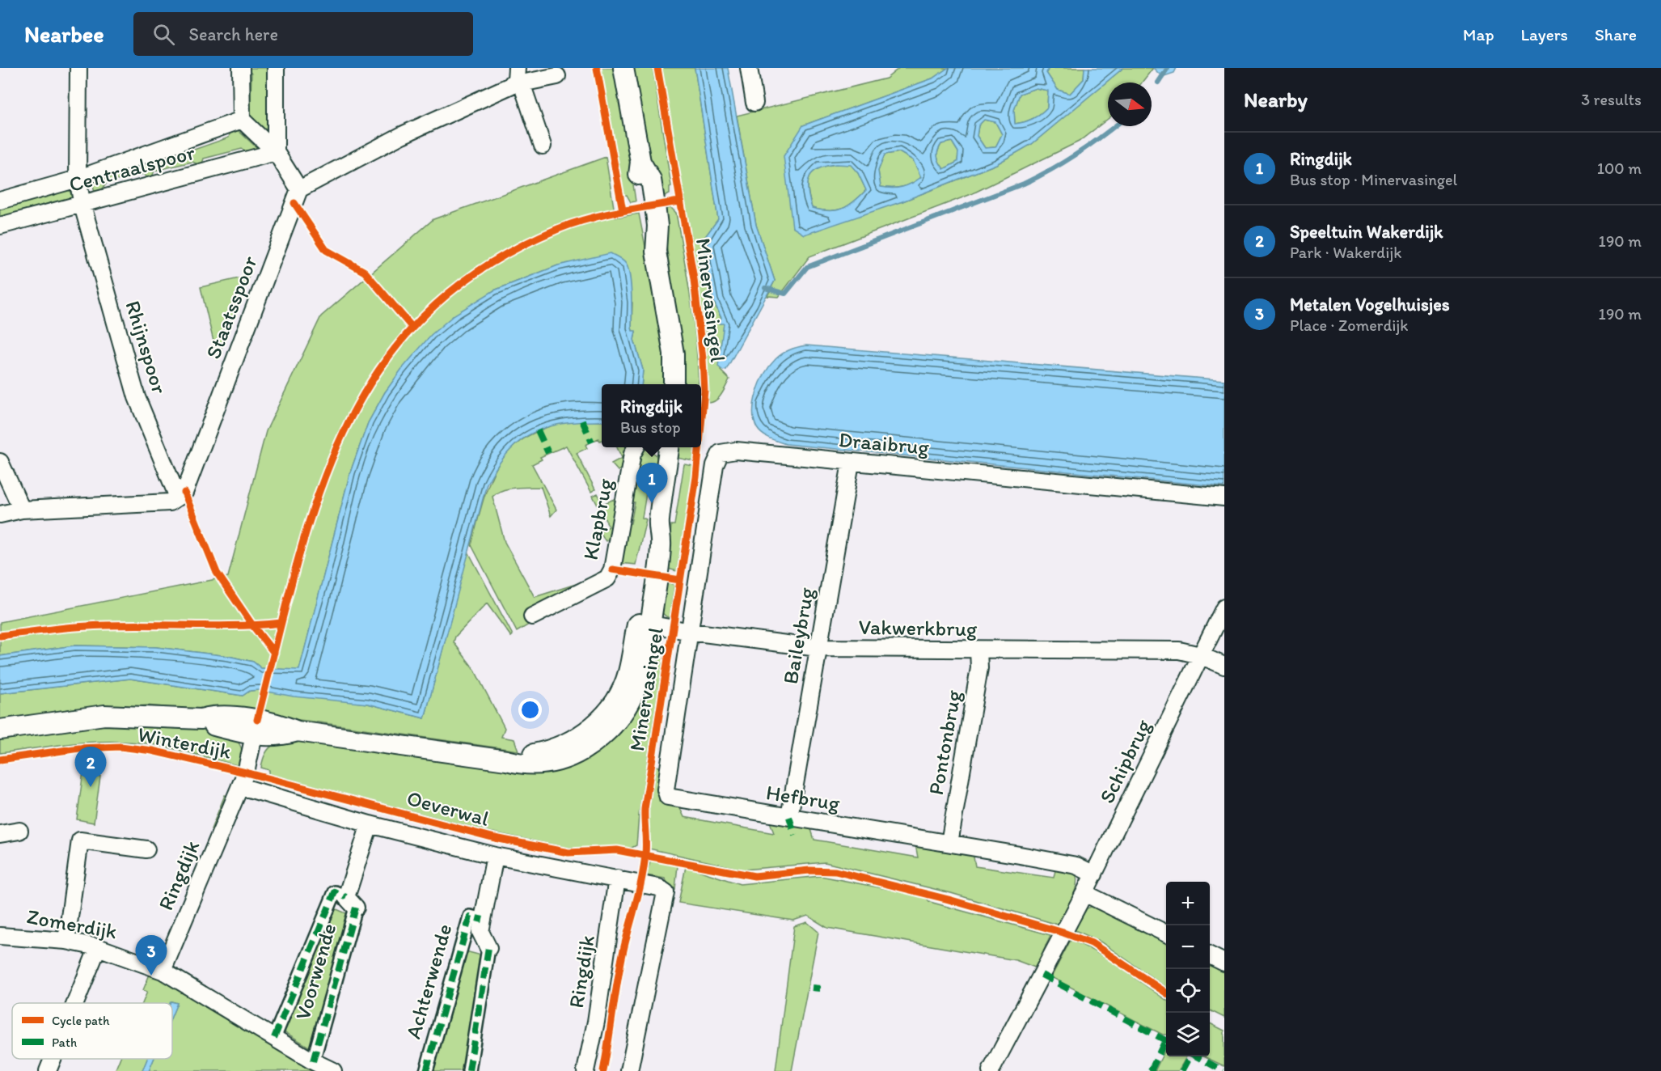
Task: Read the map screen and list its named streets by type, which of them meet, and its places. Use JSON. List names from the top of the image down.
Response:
{
  "streets": {
    "street": [
      "Centraalspoor",
      "Minervasingel",
      "Staatsspoor",
      "Rhijnspoor",
      "Draaibrug",
      "Klapbrug",
      "Vakwerkbrug",
      "Baileybrug",
      "Pontonbrug",
      "Schipbrug",
      "Hefbrug",
      "Oeverwal",
      "Ringdijk",
      "Zomerdijk",
      "Voorwende",
      "Achterwende"
    ],
    "cycle path": ["Winterdijk"]
  },
  "crossings": [
    ["Centraalspoor", "Rhijnspoor"],
    ["Minervasingel", "Vakwerkbrug"],
    ["Minervasingel", "Ringdijk"],
    ["Staatsspoor", "Rhijnspoor"],
    ["Draaibrug", "Vakwerkbrug"],
    ["Draaibrug", "Baileybrug"],
    ["Draaibrug", "Hefbrug"],
    ["Vakwerkbrug", "Baileybrug"],
    ["Vakwerkbrug", "Pontonbrug"],
    ["Vakwerkbrug", "Schipbrug"],
    ["Vakwerkbrug", "Hefbrug"],
    ["Baileybrug", "Hefbrug"],
    ["Pontonbrug", "Hefbrug"],
    ["Schipbrug", "Hefbrug"],
    ["Oeverwal", "Ringdijk"],
    ["Oeverwal", "Voorwende"],
    ["Oeverwal", "Achterwende"],
    ["Ringdijk", "Zomerdijk"]
  ],
  "legend": ["Cycle path", "Path"],
  "north": "right",
  "page": {
    "header": "Nearbee",
    "search": "Search here",
    "nav": ["Map", "Layers", "Share"],
    "heading": ["Nearby", "3 results"],
    "list": [
      {
        "mark": "1",
        "name": "Ringdijk",
        "note": "Bus stop · Minervasingel",
        "value": "100 m"
      },
      {
        "mark": "2",
        "name": "Speeltuin Wakerdijk",
        "note": "Park · Wakerdijk",
        "value": "190 m"
      },
      {
        "mark": "3",
        "name": "Metalen Vogelhuisjes",
        "note": "Place · Zomerdijk",
        "value": "190 m"
      }
    ],
    "popup": ["Ringdijk", "Bus stop"],
    "pins": ["1", "2", "3"],
    "map_buttons": ["+", "−"]
  }
}
